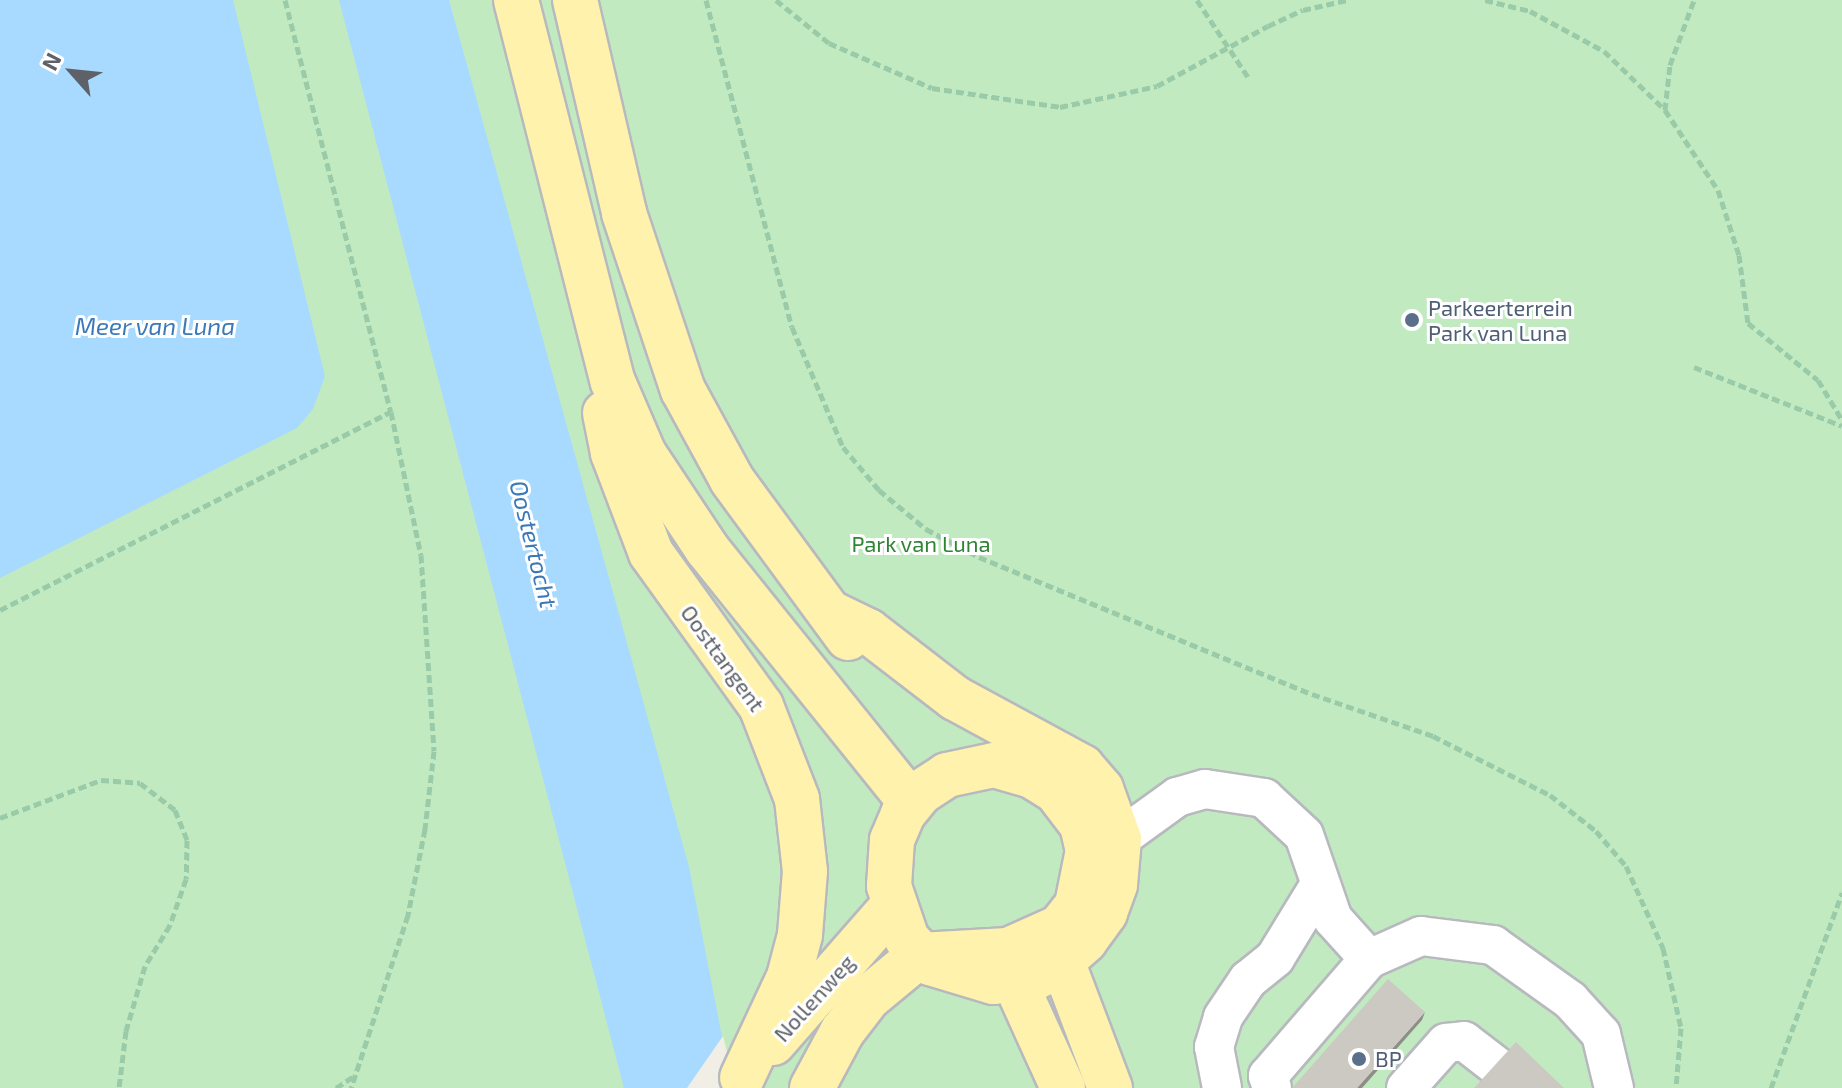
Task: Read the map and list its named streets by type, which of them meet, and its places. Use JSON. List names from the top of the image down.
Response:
{
  "streets": {
    "main road": ["Oosttangent", "Nollenweg"]
  },
  "crossings": [
    ["Oosttangent", "Nollenweg"]
  ],
  "water": ["Meer van Luna", "Oostertocht"],
  "parks": ["Park van Luna"],
  "places": ["Parkeerterrein Park van Luna", "BP"],
  "north": "top left"
}
